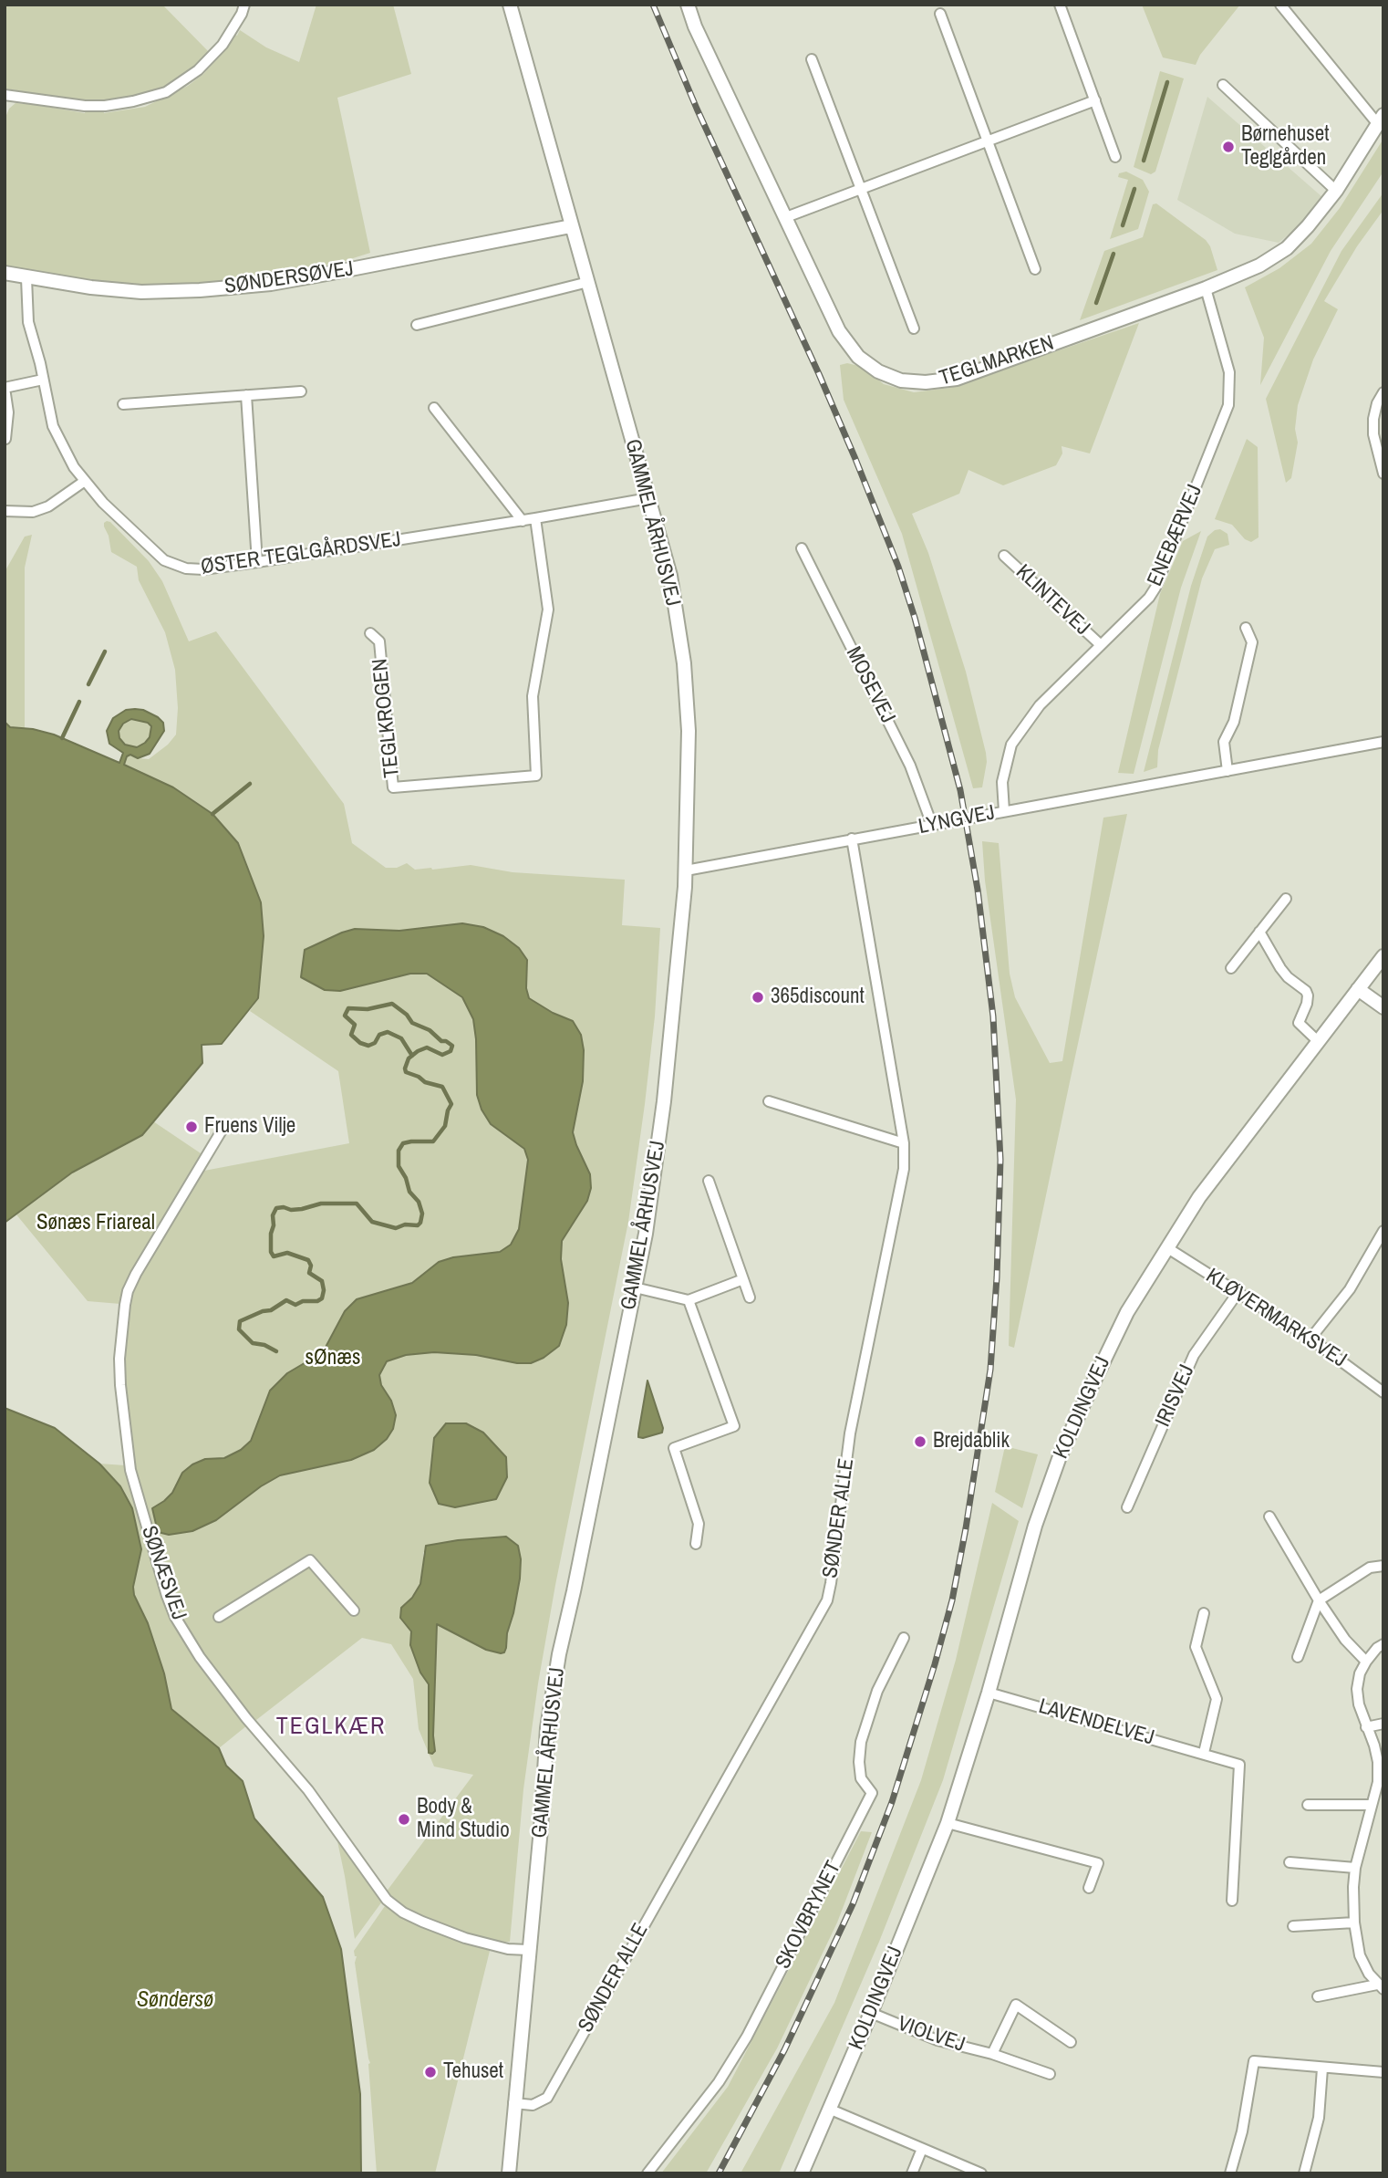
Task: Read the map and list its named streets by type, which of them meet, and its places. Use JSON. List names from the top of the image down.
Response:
{
  "streets": {
    "street": [
      "SØNDERSØVEJ",
      "TEGLMARKEN",
      "GAMMEL ÅRHUSVEJ",
      "ENEBÆRVEJ",
      "ØSTER TEGLGÅRDSVEJ",
      "KLINTEVEJ",
      "MOSEVEJ",
      "TEGLKROGEN",
      "LYNGVEJ",
      "KLØVERMARKSVEJ",
      "IRISVEJ",
      "KOLDINGVEJ",
      "SØNDER ALLE",
      "SØNÆSVEJ",
      "LAVENDELVEJ",
      "SKOVBRYNET",
      "VIOLVEJ"
    ]
  },
  "crossings": [
    ["SØNDERSØVEJ", "GAMMEL ÅRHUSVEJ"],
    ["SØNDERSØVEJ", "ØSTER TEGLGÅRDSVEJ"],
    ["TEGLMARKEN", "ENEBÆRVEJ"],
    ["GAMMEL ÅRHUSVEJ", "ØSTER TEGLGÅRDSVEJ"],
    ["GAMMEL ÅRHUSVEJ", "LYNGVEJ"],
    ["GAMMEL ÅRHUSVEJ", "SØNDER ALLE"],
    ["GAMMEL ÅRHUSVEJ", "SØNÆSVEJ"],
    ["ENEBÆRVEJ", "KLINTEVEJ"],
    ["ENEBÆRVEJ", "LYNGVEJ"],
    ["ØSTER TEGLGÅRDSVEJ", "TEGLKROGEN"],
    ["MOSEVEJ", "LYNGVEJ"],
    ["LYNGVEJ", "SØNDER ALLE"],
    ["KLØVERMARKSVEJ", "IRISVEJ"],
    ["KLØVERMARKSVEJ", "KOLDINGVEJ"],
    ["KOLDINGVEJ", "LAVENDELVEJ"],
    ["KOLDINGVEJ", "VIOLVEJ"]
  ],
  "districts": ["TEGLKÆR"],
  "water": ["Søndersø"],
  "parks": ["Sønæs Friareal", "sØnæs"],
  "places": [
    "Børnehuset Teglgården",
    "365discount",
    "Fruens Vilje",
    "Brejdablik",
    "Body & Mind Studio",
    "Tehuset"
  ]
}
